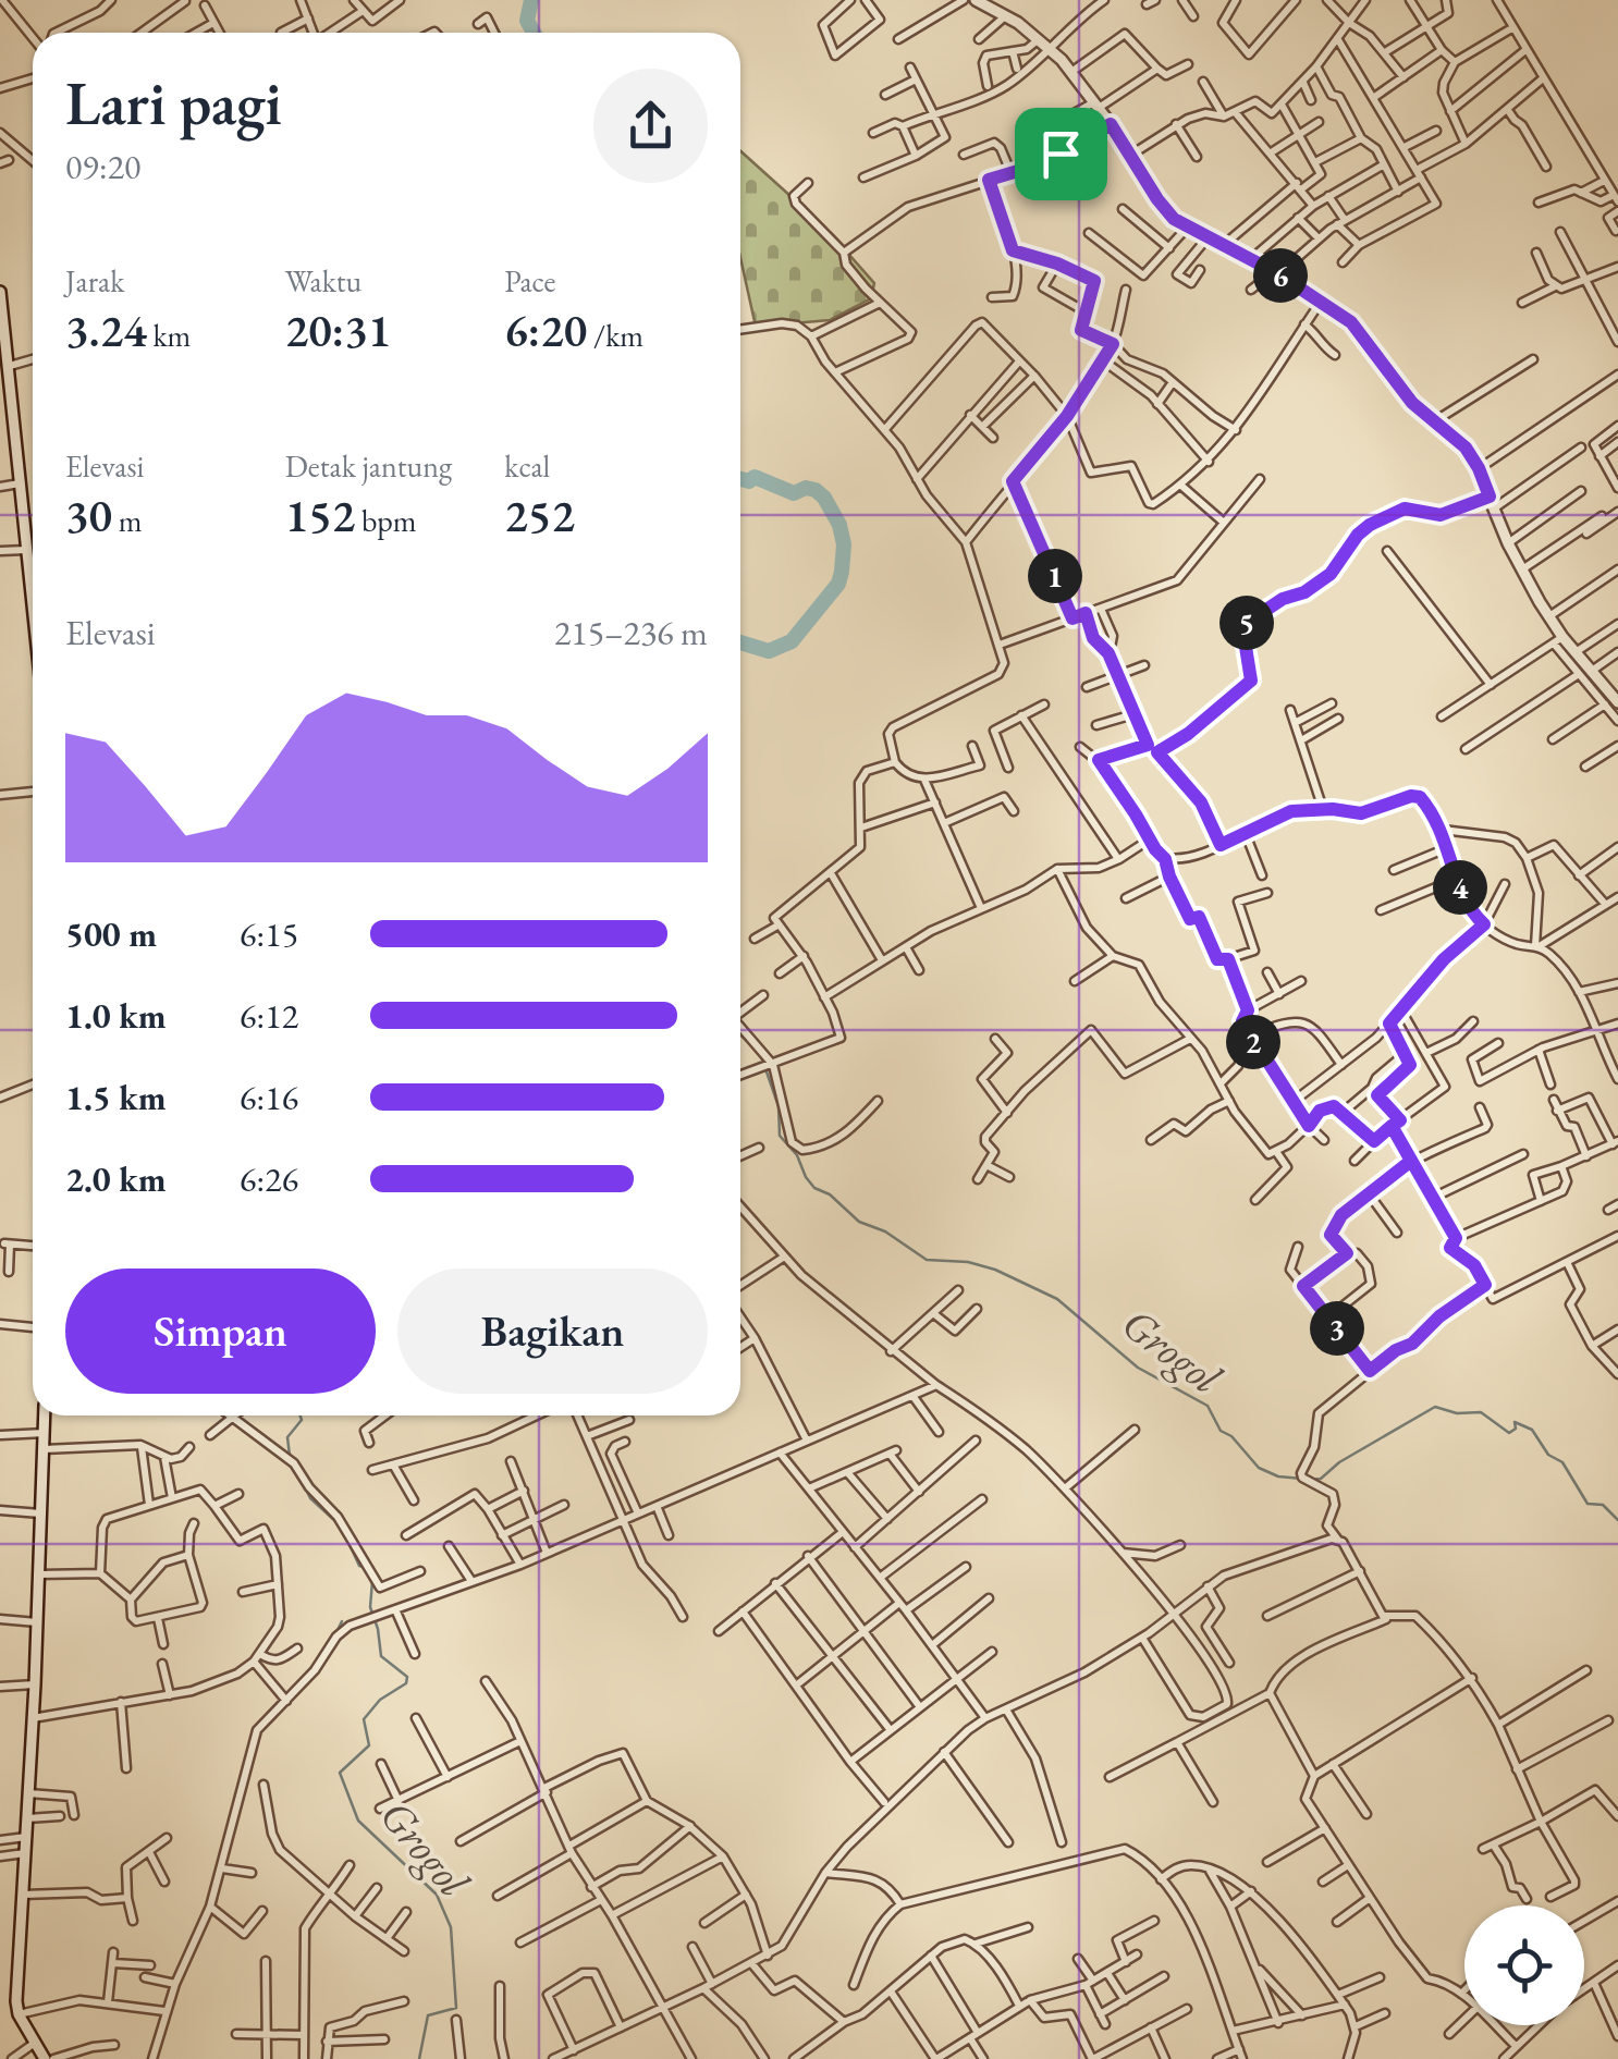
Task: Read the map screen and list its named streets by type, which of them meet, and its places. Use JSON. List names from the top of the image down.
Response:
{
  "water": ["Grogol"],
  "page": {
    "heading": ["Lari pagi", "09:20"],
    "stats": [
      ["Jarak", "3.24 km"],
      ["Waktu", "20:31"],
      ["Pace", "6:20 /km"],
      ["Elevasi", "30 m"],
      ["Detak jantung", "152 bpm"],
      ["kcal", "252"]
    ],
    "pins": [
      "6",
      "1",
      "5",
      "4",
      "2",
      "3"
    ],
    "chart": ["Elevasi", "215–236 m"],
    "list": [
      {
        "name": "500 m",
        "note": "6:15"
      },
      {
        "name": "1.0 km",
        "note": "6:12"
      },
      {
        "name": "1.5 km",
        "note": "6:16"
      },
      {
        "name": "2.0 km",
        "note": "6:26"
      }
    ],
    "buttons": ["Simpan", "Bagikan"]
  }
}
